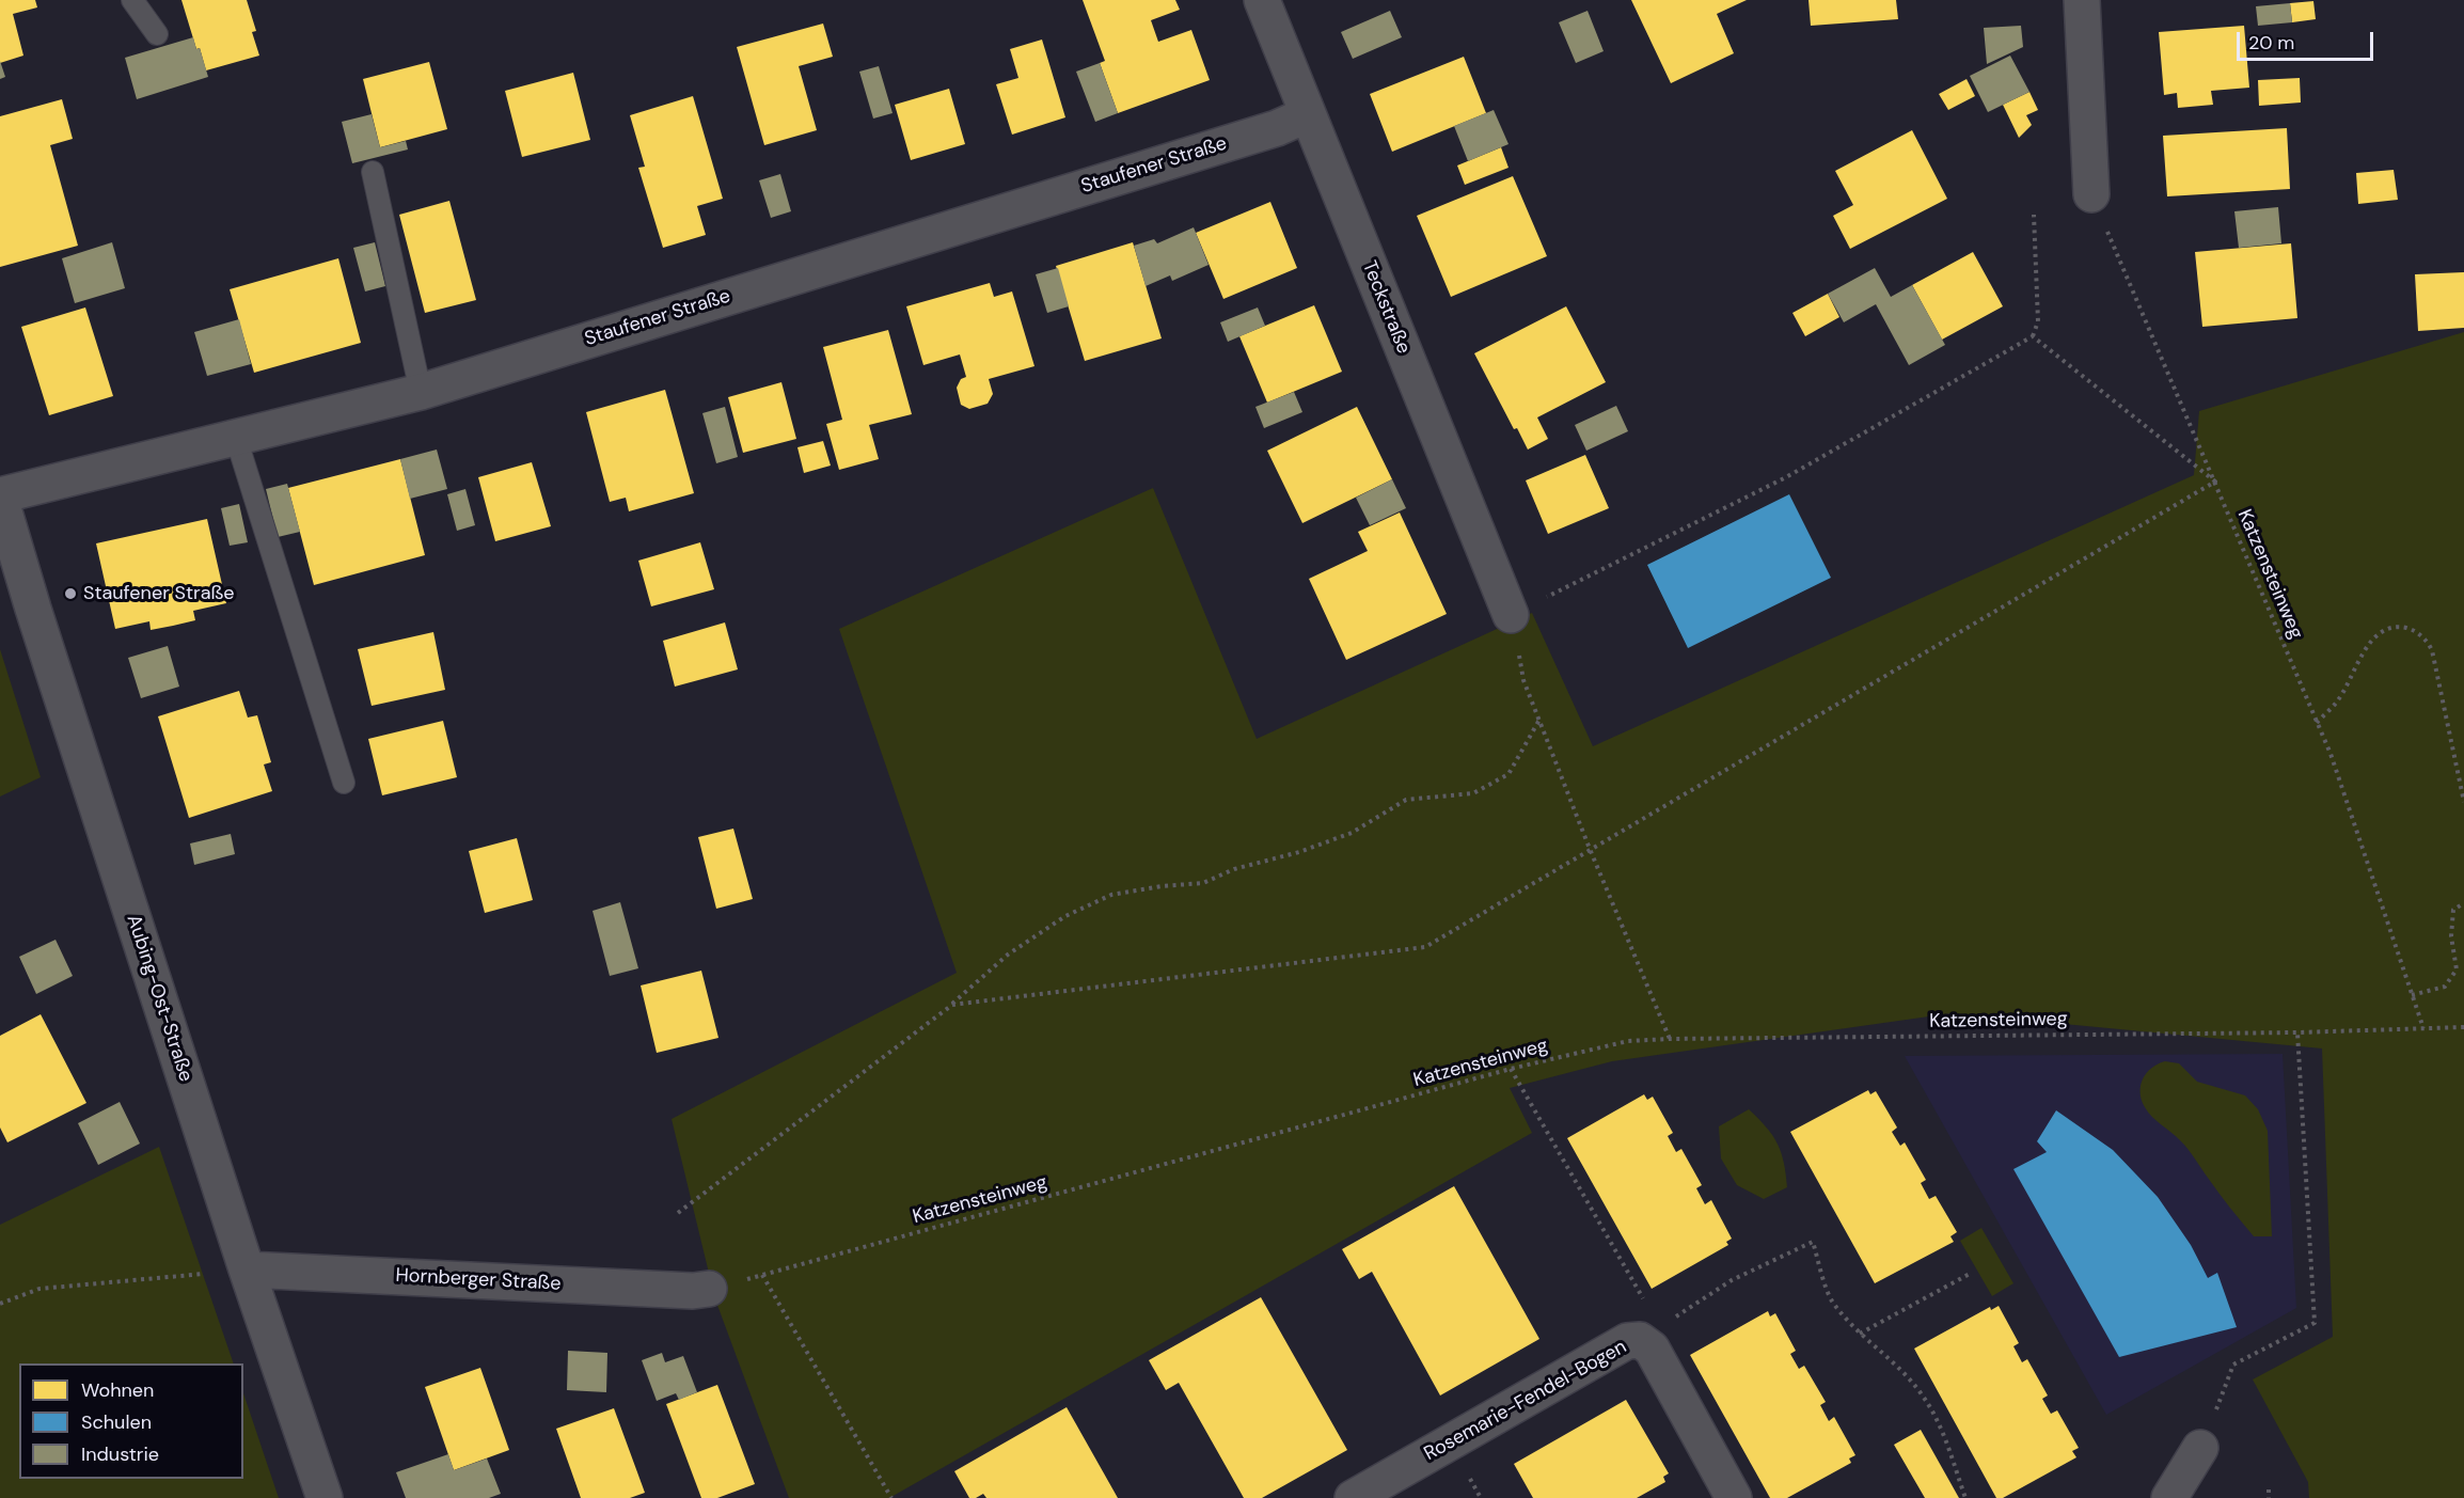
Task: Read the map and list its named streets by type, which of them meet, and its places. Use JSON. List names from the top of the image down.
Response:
{
  "streets": {
    "street": [
      "Staufener Straße",
      "Teckstraße",
      "Aubing-Ost-Straße",
      "Hornberger Straße",
      "Rosemarie-Fendel-Bogen"
    ],
    "path": ["Katzensteinweg"]
  },
  "crossings": [
    ["Staufener Straße", "Teckstraße"],
    ["Staufener Straße", "Aubing-Ost-Straße"],
    ["Katzensteinweg", "Hornberger Straße"],
    ["Aubing-Ost-Straße", "Hornberger Straße"]
  ],
  "places": ["Staufener Straße"],
  "legend": ["Wohnen", "Schulen", "Industrie"],
  "scale_bar": "20 m"
}
